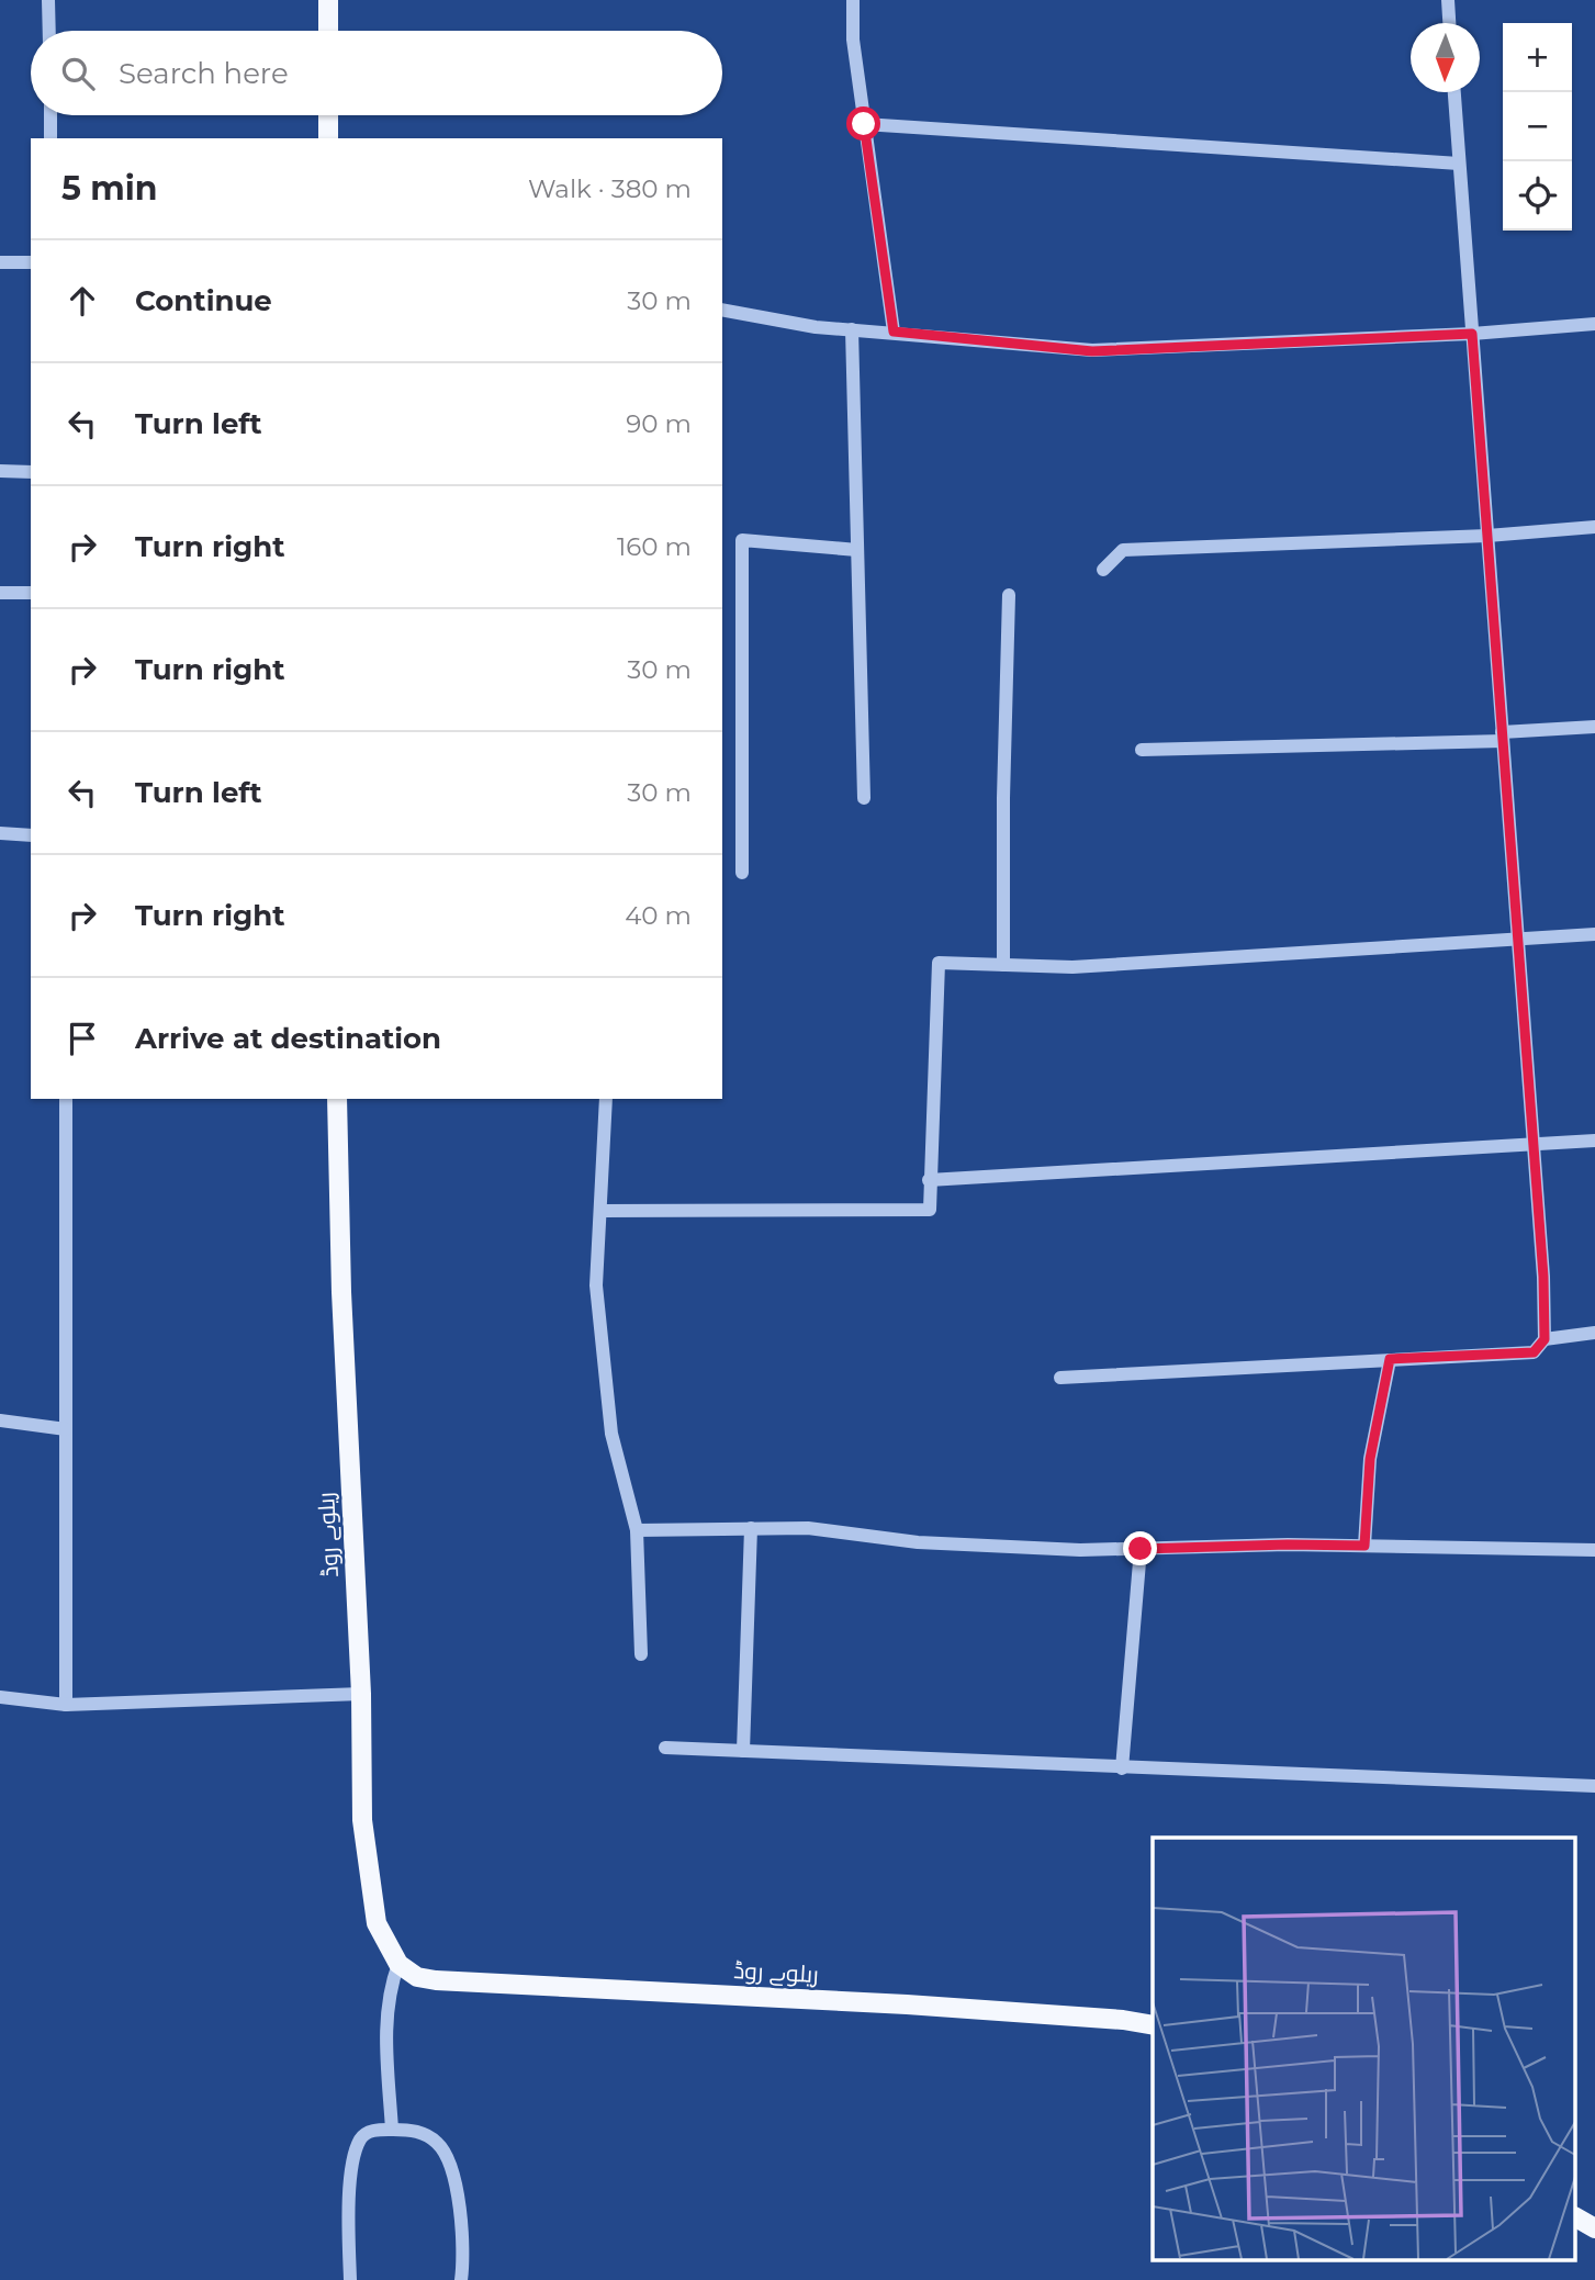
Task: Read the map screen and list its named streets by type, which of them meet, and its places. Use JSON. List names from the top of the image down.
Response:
{
  "streets": {
    "main road": ["ریلوے روڈ"]
  },
  "north": "bottom",
  "page": {
    "map_buttons": ["+", "−"],
    "search": "Search here",
    "heading": ["5 min", "Walk · 380 m"],
    "list": [
      ["Continue", "30 m"],
      ["Turn left", "90 m"],
      ["Turn right", "160 m"],
      ["Turn right", "30 m"],
      ["Turn left", "30 m"],
      ["Turn right", "40 m"],
      "Arrive at destination"
    ]
  }
}
